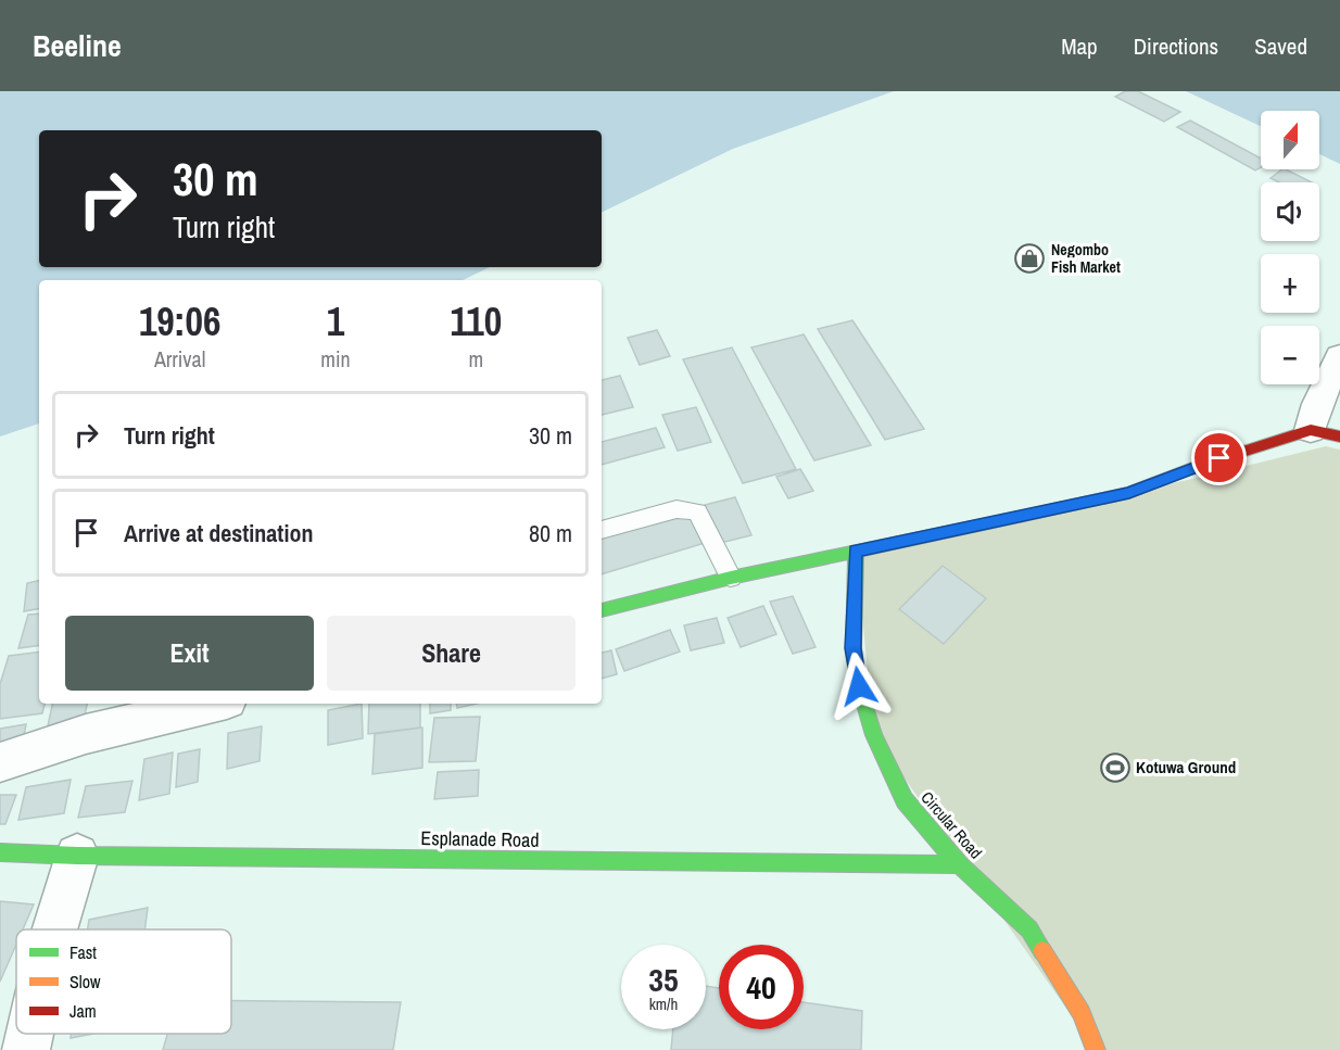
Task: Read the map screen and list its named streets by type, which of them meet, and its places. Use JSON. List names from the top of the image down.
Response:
{
  "streets": {
    "street": ["Circular Road", "Esplanade Road"]
  },
  "crossings": [
    ["Circular Road", "Esplanade Road"]
  ],
  "places": {
    "shop": ["Negombo Fish Market"],
    "sports": ["Kotuwa Ground"]
  },
  "legend": ["Fast", "Slow", "Jam"],
  "north": "top",
  "page": {
    "header": "Beeline",
    "nav": ["Map", "Directions", "Saved"],
    "map_buttons": ["+", "−"],
    "turn": ["30 m", "Turn right"],
    "eta": [
      "19:06",
      "Arrival",
      "1",
      "min",
      "110",
      "m"
    ],
    "list": [
      {
        "name": "Turn right",
        "value": "30 m"
      },
      {
        "name": "Arrive at destination",
        "value": "80 m"
      }
    ],
    "buttons": ["Exit", "Share"],
    "speed": "35 km/h",
    "limit": "40"
  }
}
